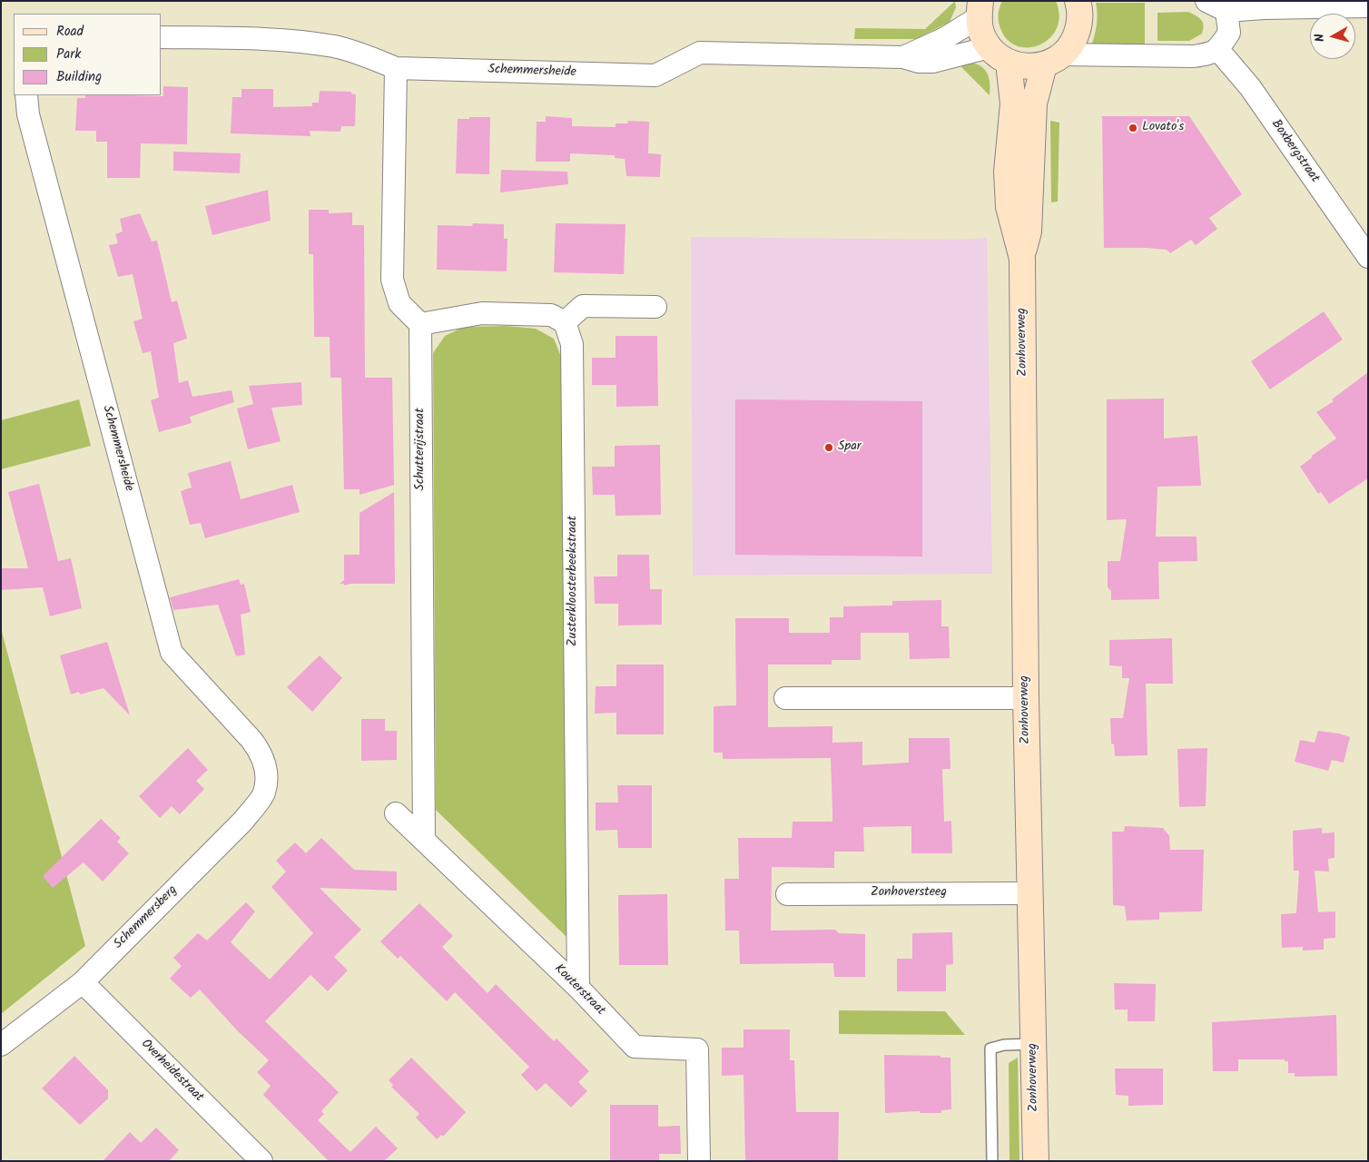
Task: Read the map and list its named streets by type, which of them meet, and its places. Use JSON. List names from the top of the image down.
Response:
{
  "streets": {
    "street": [
      "Schemmersheide",
      "Boxbergstraat",
      "Zonhoverweg",
      "Schutterijstraat",
      "Zusterkloosterbeekstraat",
      "Zonhoversteeg",
      "Schemmersberg",
      "Kouterstraat",
      "Overheidestraat"
    ]
  },
  "crossings": [
    ["Schemmersheide", "Schemmersberg"],
    ["Zonhoverweg", "Zonhoversteeg"],
    ["Schutterijstraat", "Kouterstraat"],
    ["Zusterkloosterbeekstraat", "Kouterstraat"],
    ["Schemmersberg", "Overheidestraat"]
  ],
  "places": ["Lovato's", "Spar"],
  "legend": ["Road", "Park", "Building"],
  "north": "left"
}
